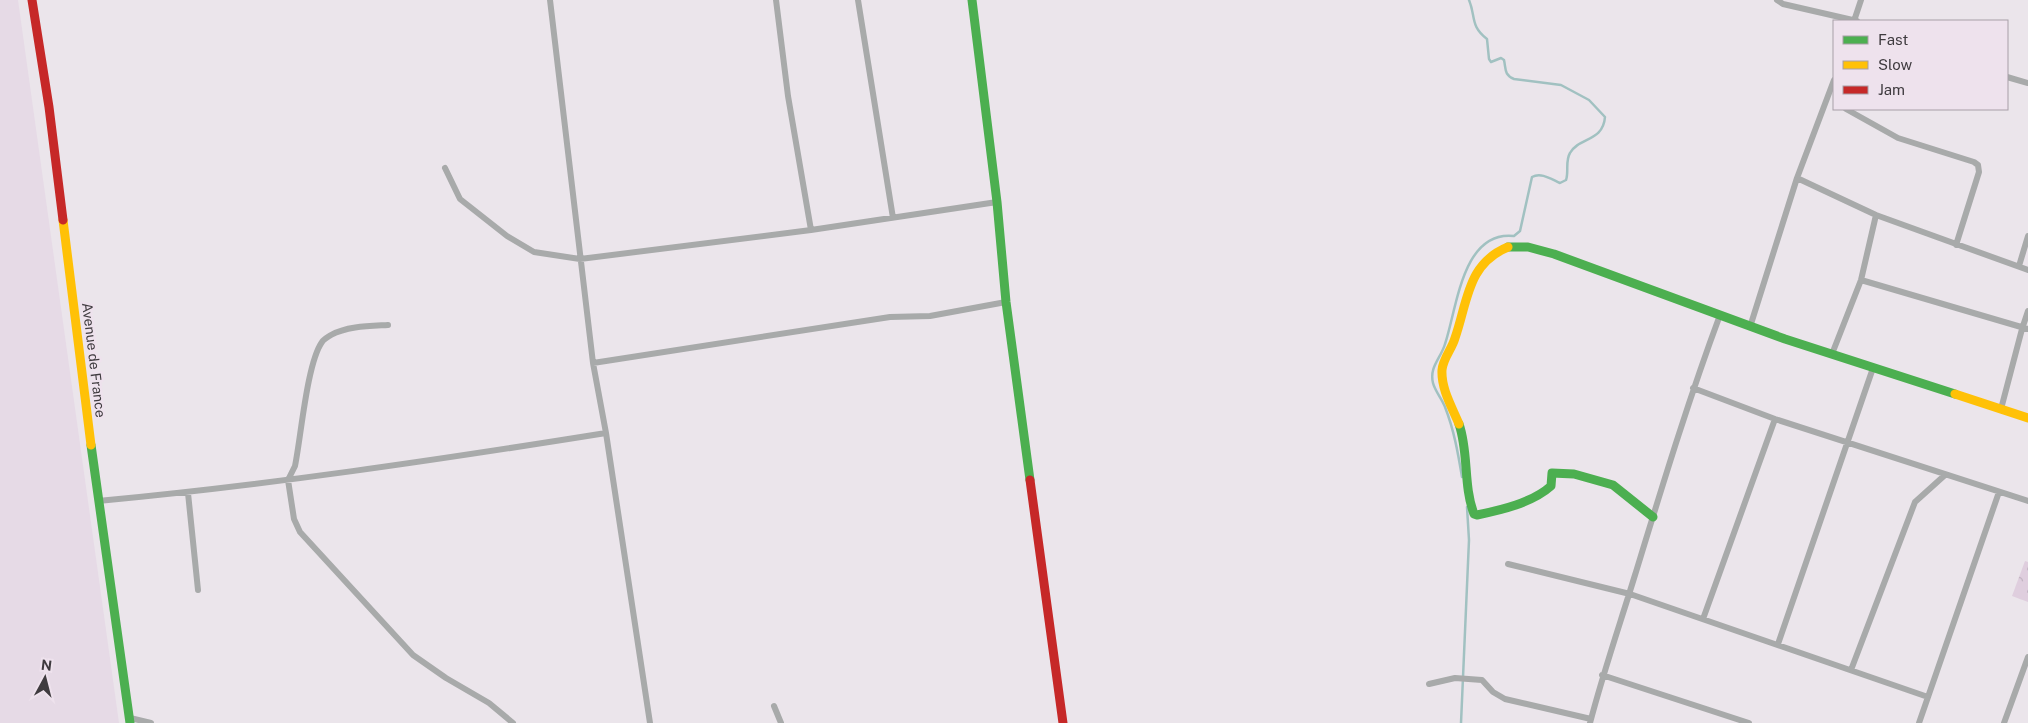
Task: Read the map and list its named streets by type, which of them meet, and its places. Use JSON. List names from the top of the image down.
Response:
{
  "streets": {
    "street": ["Avenue de France"]
  },
  "legend": ["Fast", "Slow", "Jam"],
  "north": "top"
}
